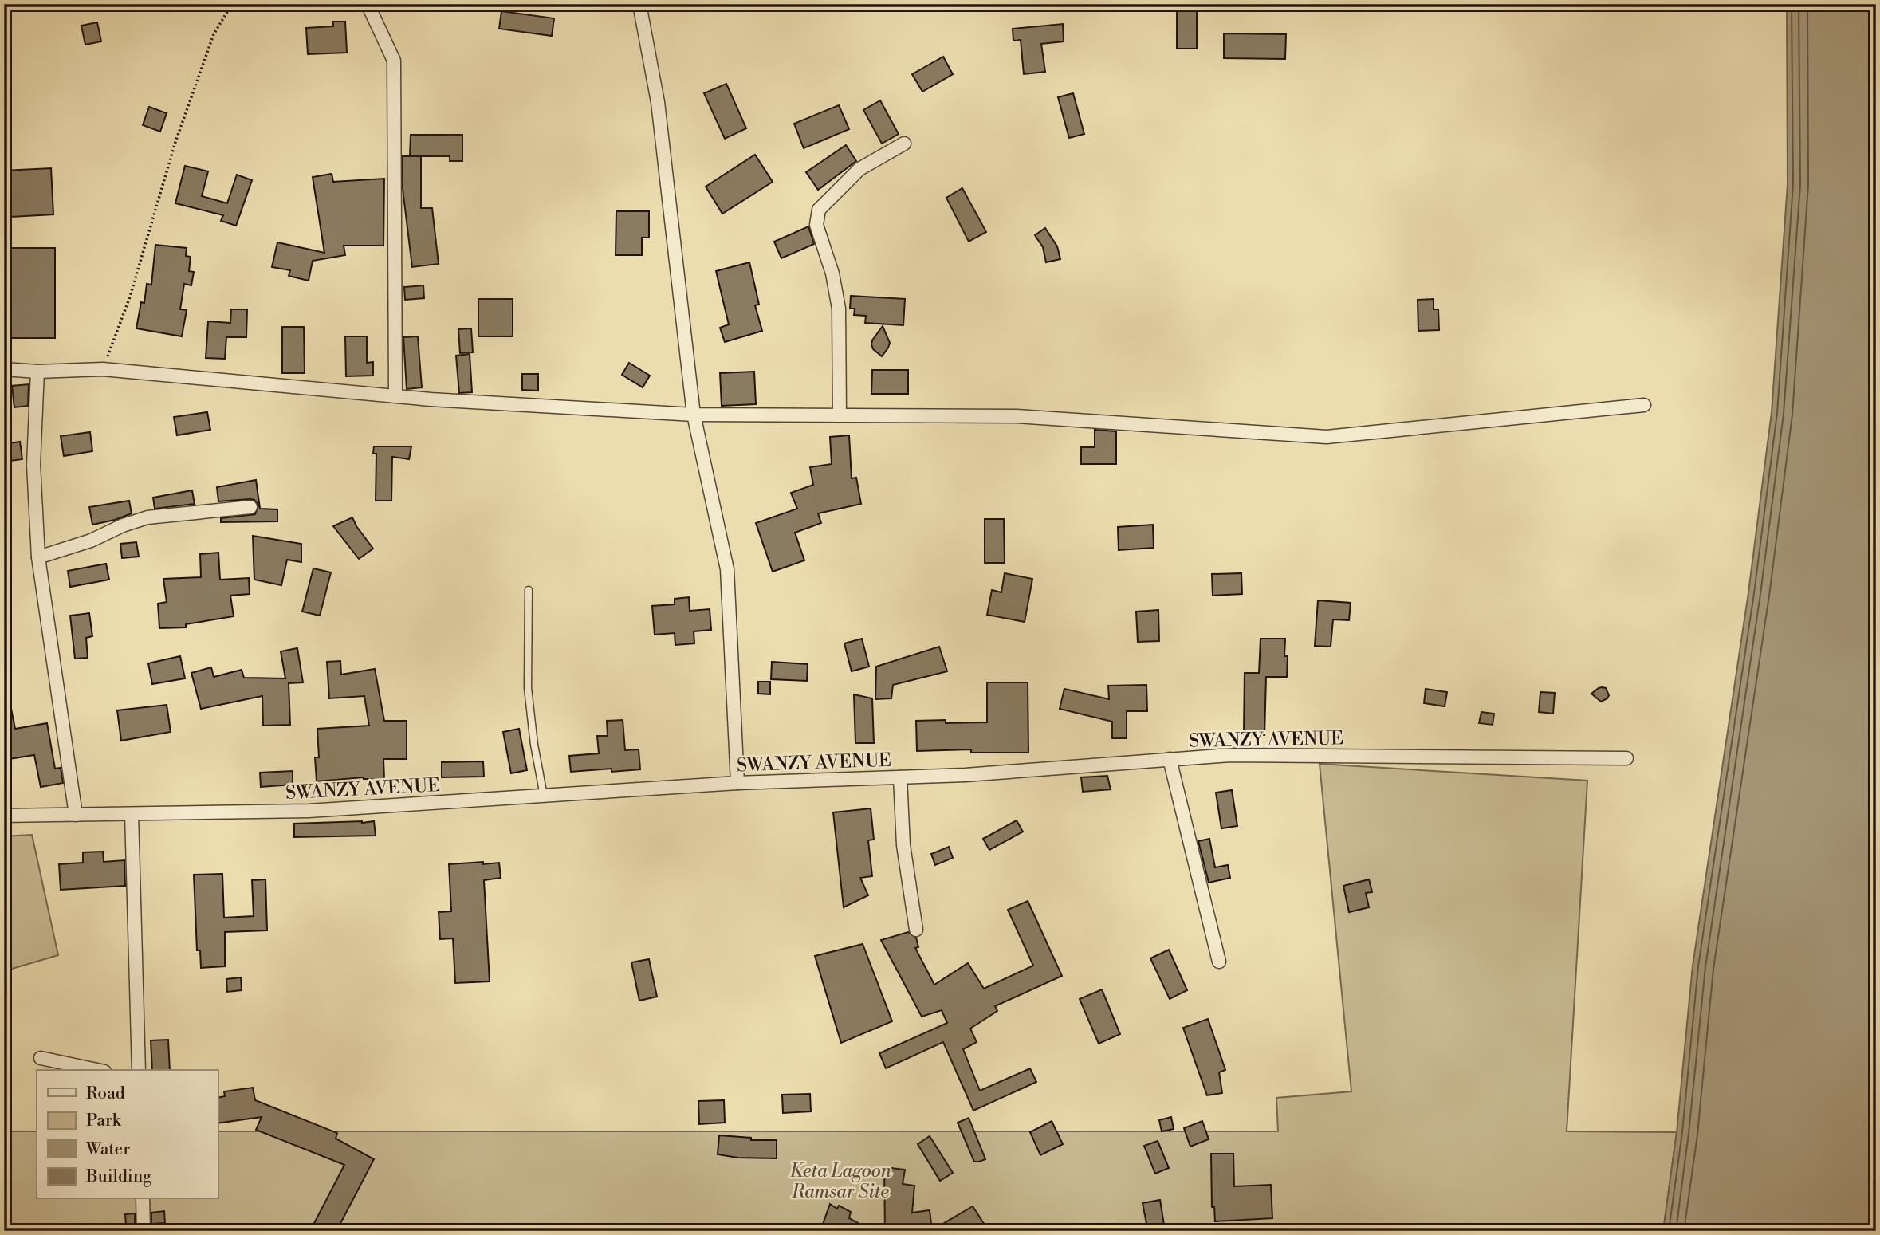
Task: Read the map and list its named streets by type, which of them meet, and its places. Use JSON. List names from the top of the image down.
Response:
{
  "streets": {
    "street": ["SWANZY AVENUE"]
  },
  "parks": ["Keta Lagoon Ramsar Site"],
  "legend": [
    "Road",
    "Park",
    "Water",
    "Building"
  ]
}
